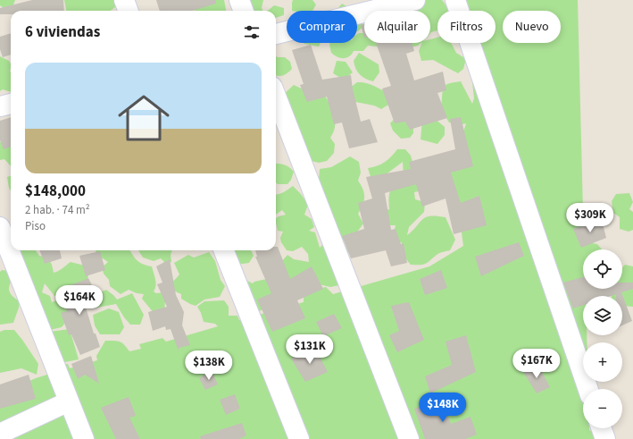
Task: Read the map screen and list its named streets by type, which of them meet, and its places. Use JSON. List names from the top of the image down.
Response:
{
  "page": {
    "chip": [
      "Comprar",
      "Alquilar",
      "Filtros",
      "Nuevo"
    ],
    "heading": "6 viviendas",
    "list": [
      {
        "name": "$148,000",
        "note": "2 hab. · 74 m² · Piso"
      }
    ],
    "price": [
      "$309K",
      "$164K",
      "$131K",
      "$167K",
      "$138K",
      "$148K"
    ],
    "map_buttons": ["+", "−"]
  }
}
